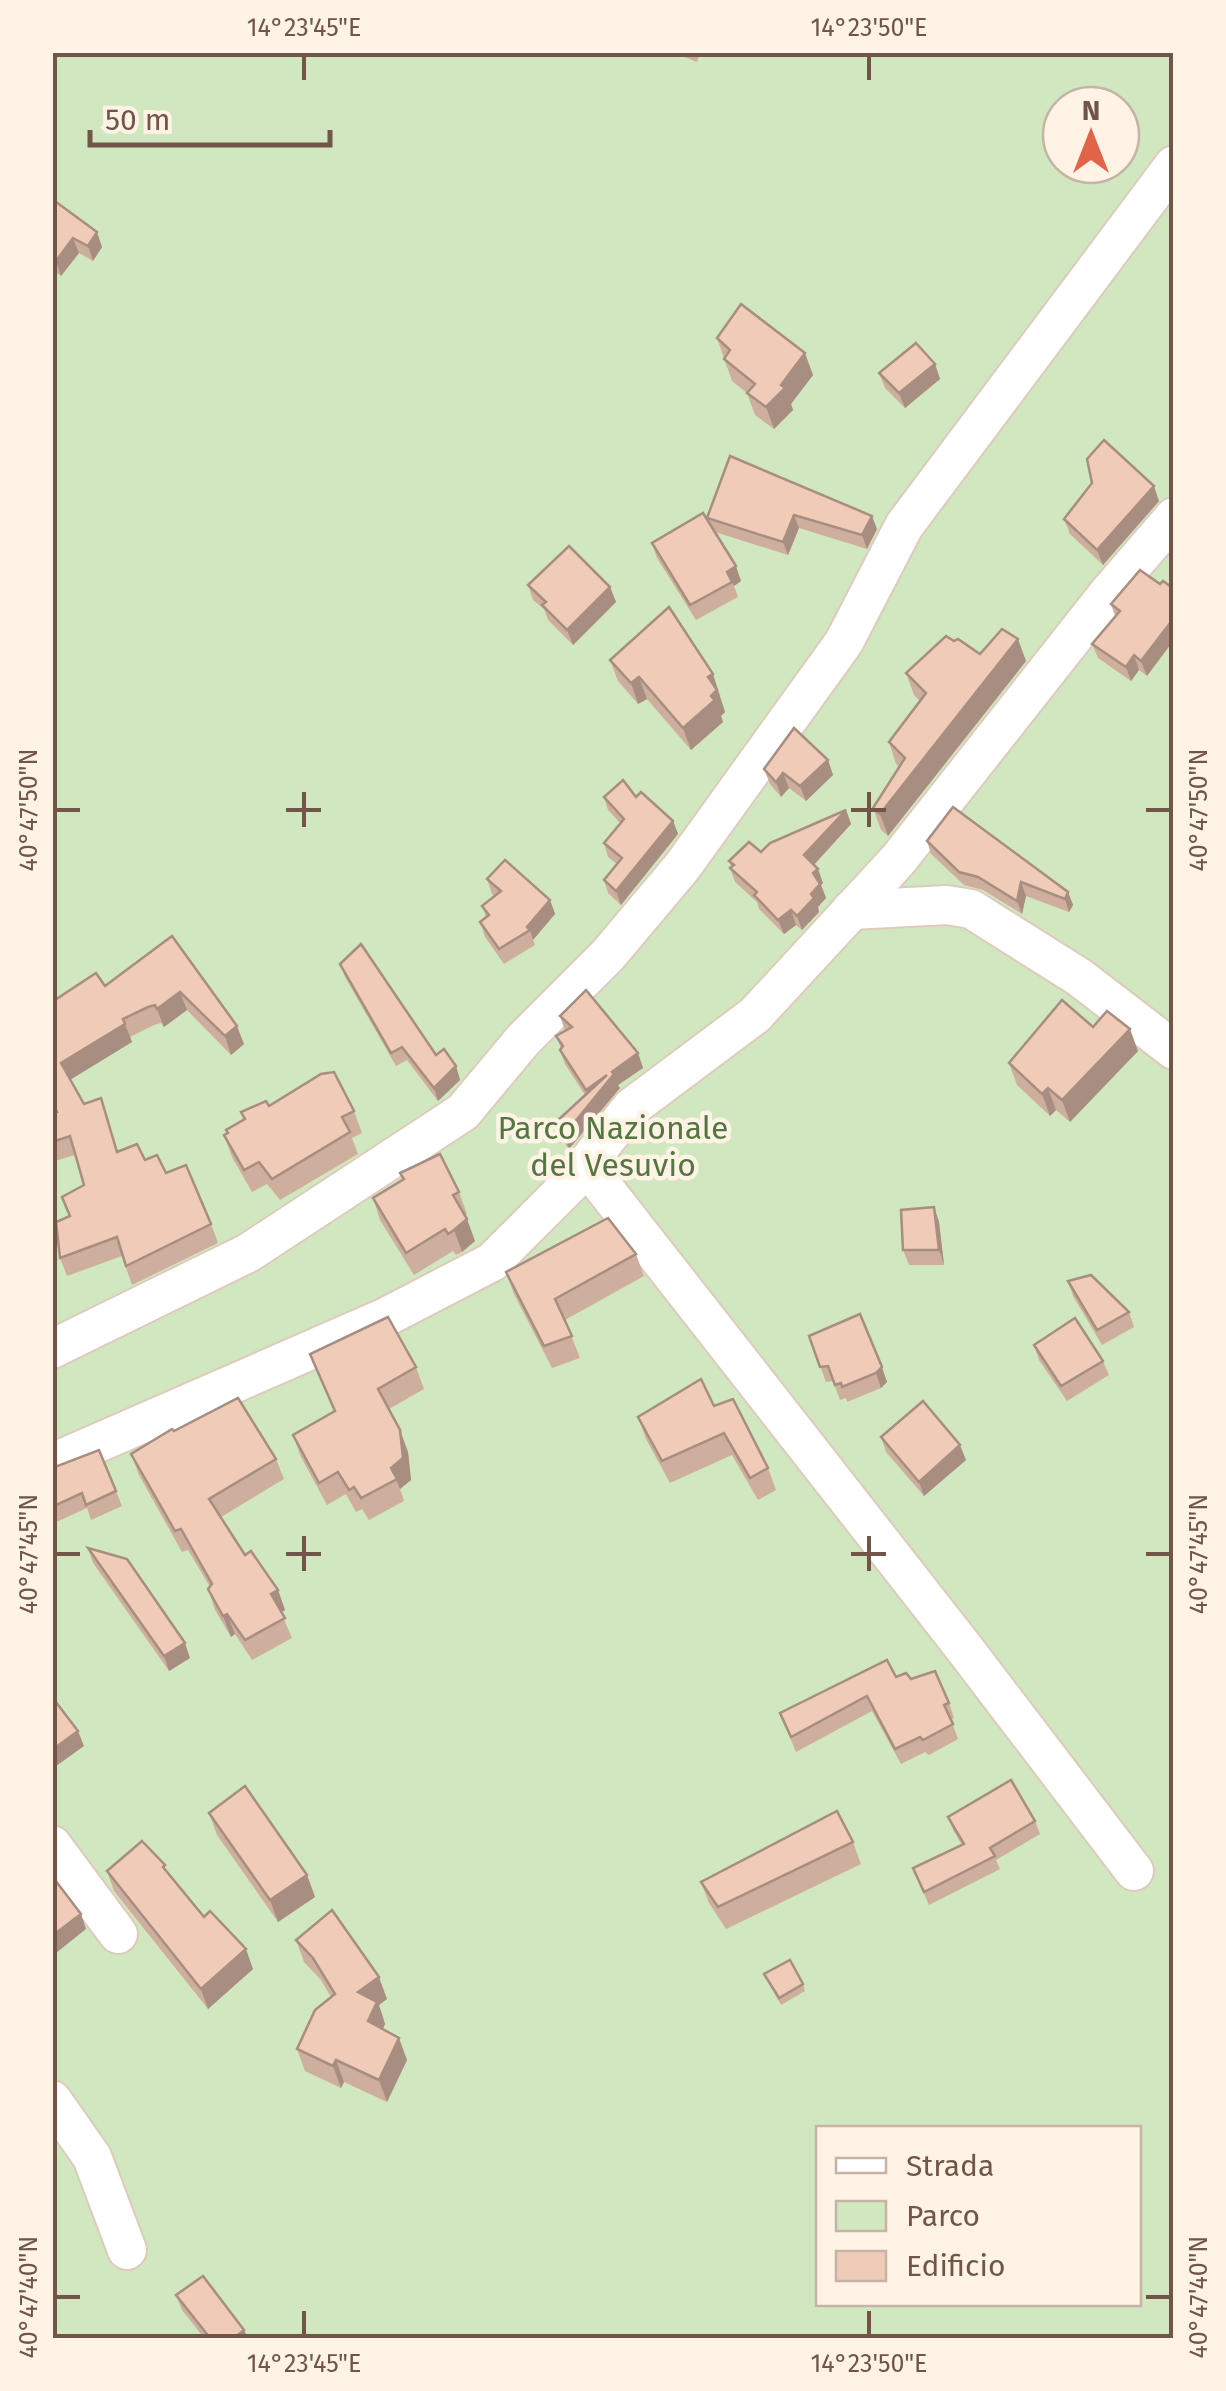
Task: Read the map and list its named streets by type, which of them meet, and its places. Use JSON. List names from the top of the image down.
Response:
{
  "parks": ["Parco Nazionale del Vesuvio"],
  "legend": ["Strada", "Parco", "Edificio"],
  "scale_bar": "50 m",
  "north": "top",
  "coordinates": [
    "14°23'45\"E",
    "14°23'50\"E",
    "40°47'50\"N",
    "40°47'45\"N",
    "40°47'40\"N"
  ]
}
